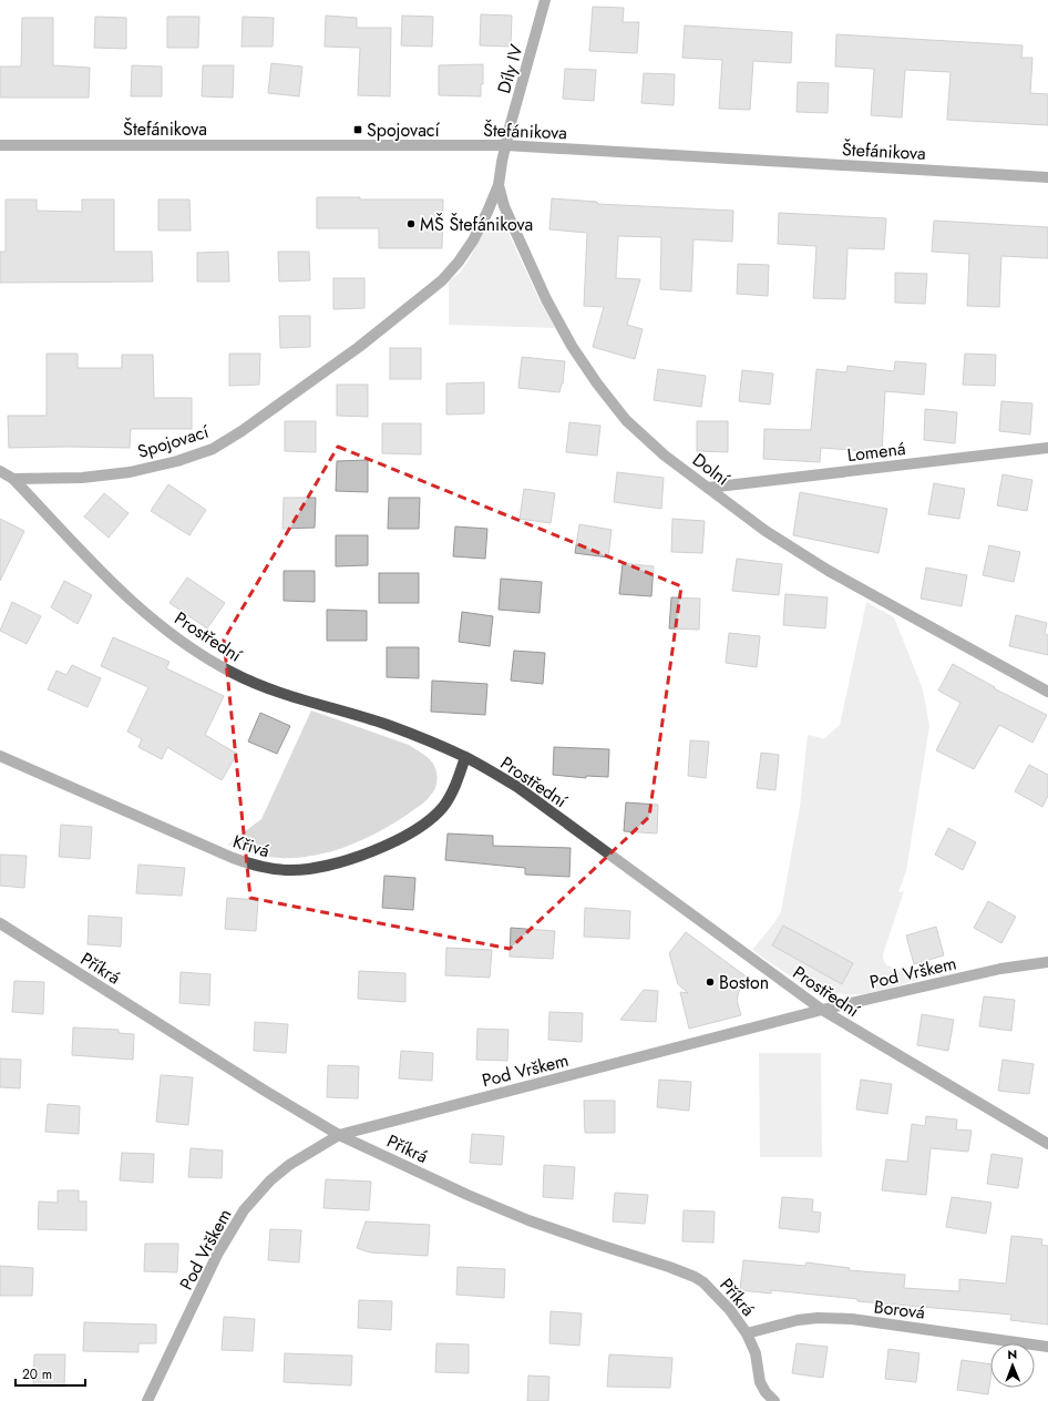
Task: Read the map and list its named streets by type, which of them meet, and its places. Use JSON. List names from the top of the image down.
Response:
{
  "streets": {
    "street": [
      "Díly IV",
      "Štefánikova",
      "Spojovací",
      "Lomená",
      "Dolní",
      "Prostřední",
      "Křivá",
      "Příkrá",
      "Pod Vrškem",
      "Borová"
    ]
  },
  "crossings": [
    ["Díly IV", "Štefánikova"],
    ["Díly IV", "Dolní"],
    ["Štefánikova", "Dolní"],
    ["Spojovací", "Dolní"],
    ["Spojovací", "Prostřední"],
    ["Lomená", "Dolní"],
    ["Prostřední", "Křivá"],
    ["Prostřední", "Pod Vrškem"],
    ["Příkrá", "Pod Vrškem"],
    ["Příkrá", "Borová"]
  ],
  "places": {
    "transit": ["Spojovací"],
    "other": ["MŠ Štefánikova", "Boston"]
  },
  "scale_bar": "20 m",
  "north": "top"
}
